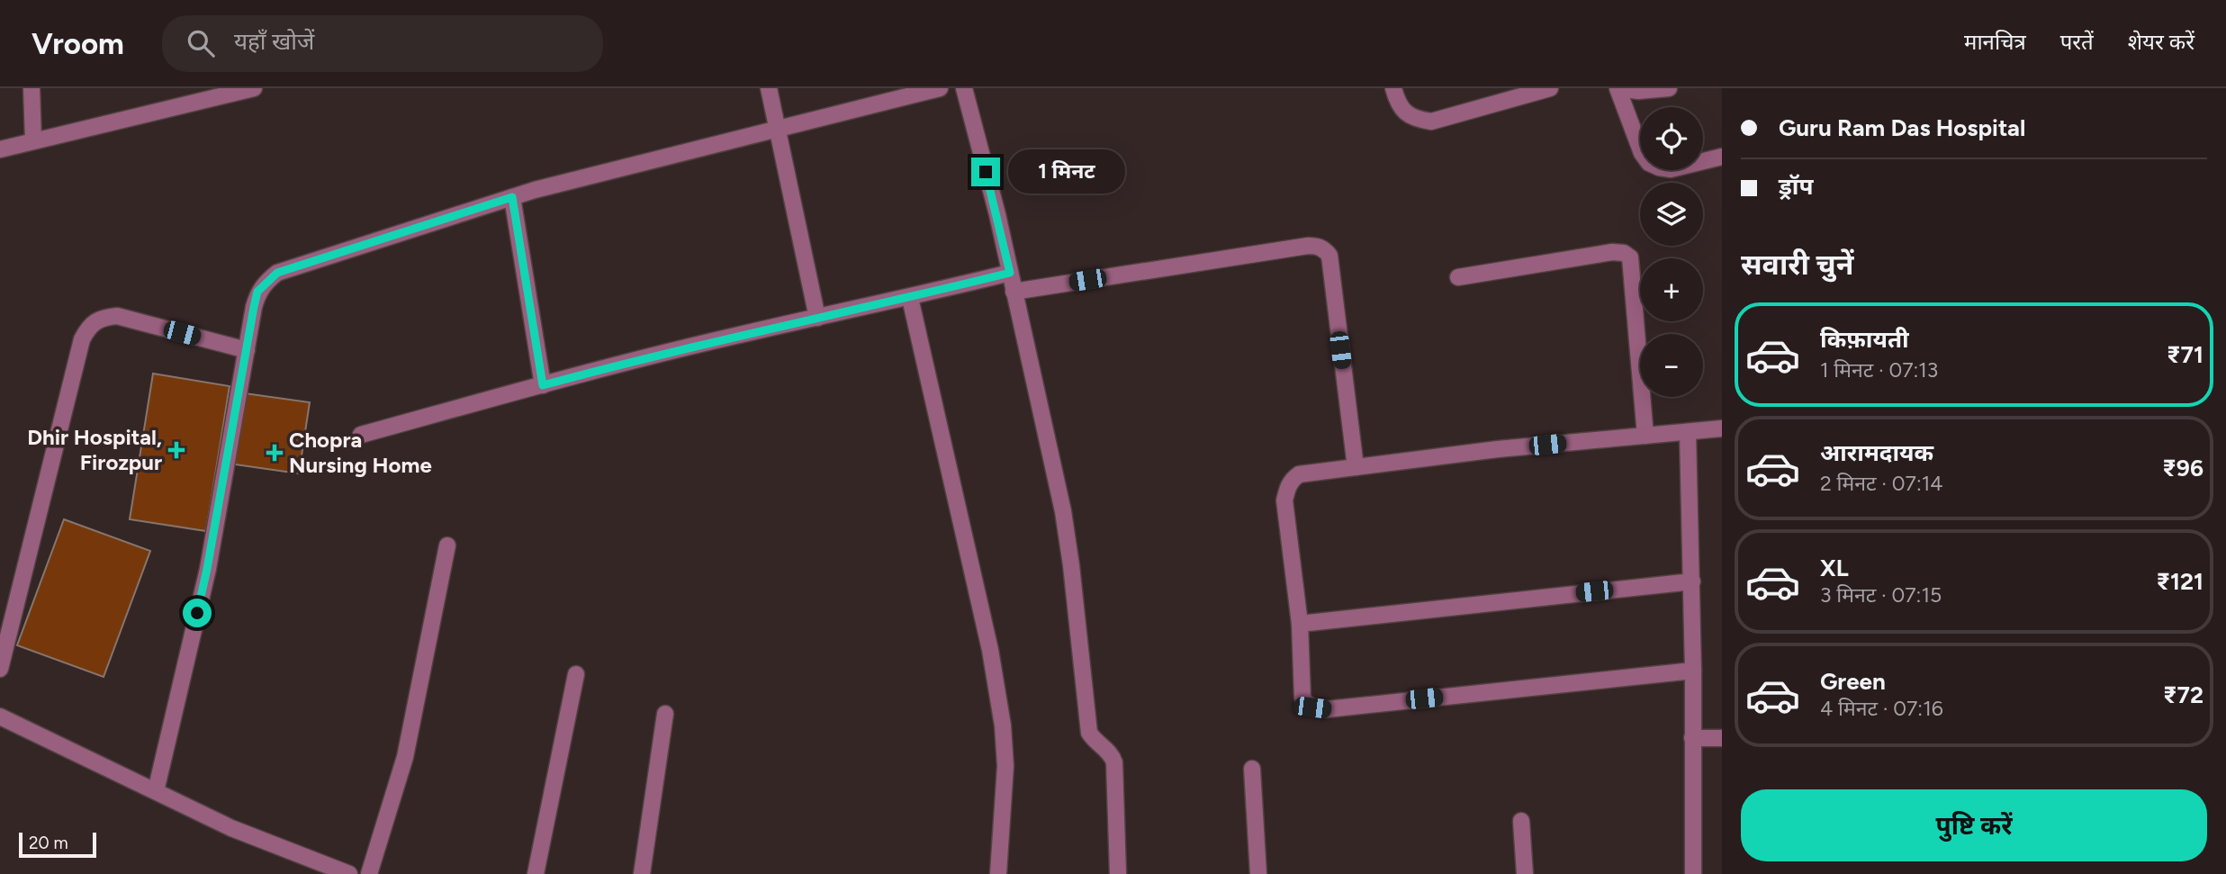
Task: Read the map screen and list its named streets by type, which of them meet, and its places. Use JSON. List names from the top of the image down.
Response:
{
  "places": {
    "health": ["Dhir Hospital, Firozpur", "Chopra Nursing Home"]
  },
  "scale_bar": "20 m",
  "page": {
    "header": "Vroom",
    "search": "यहाँ खोजें",
    "nav": ["मानचित्र", "परतें", "शेयर करें"],
    "banner": ["Guru Ram Das Hospital", "ड्रॉप"],
    "map_buttons": ["+", "−"],
    "bubble": "1 मिनट",
    "heading": "सवारी चुनें",
    "list": [
      {
        "name": "किफ़ायती",
        "note": "1 मिनट · 07:13",
        "value": "₹71"
      },
      {
        "name": "आरामदायक",
        "note": "2 मिनट · 07:14",
        "value": "₹96"
      },
      {
        "name": "XL",
        "note": "3 मिनट · 07:15",
        "value": "₹121"
      },
      {
        "name": "Green",
        "note": "4 मिनट · 07:16",
        "value": "₹72"
      }
    ],
    "buttons": "पुष्टि करें",
    "scale": "20 m"
  }
}
